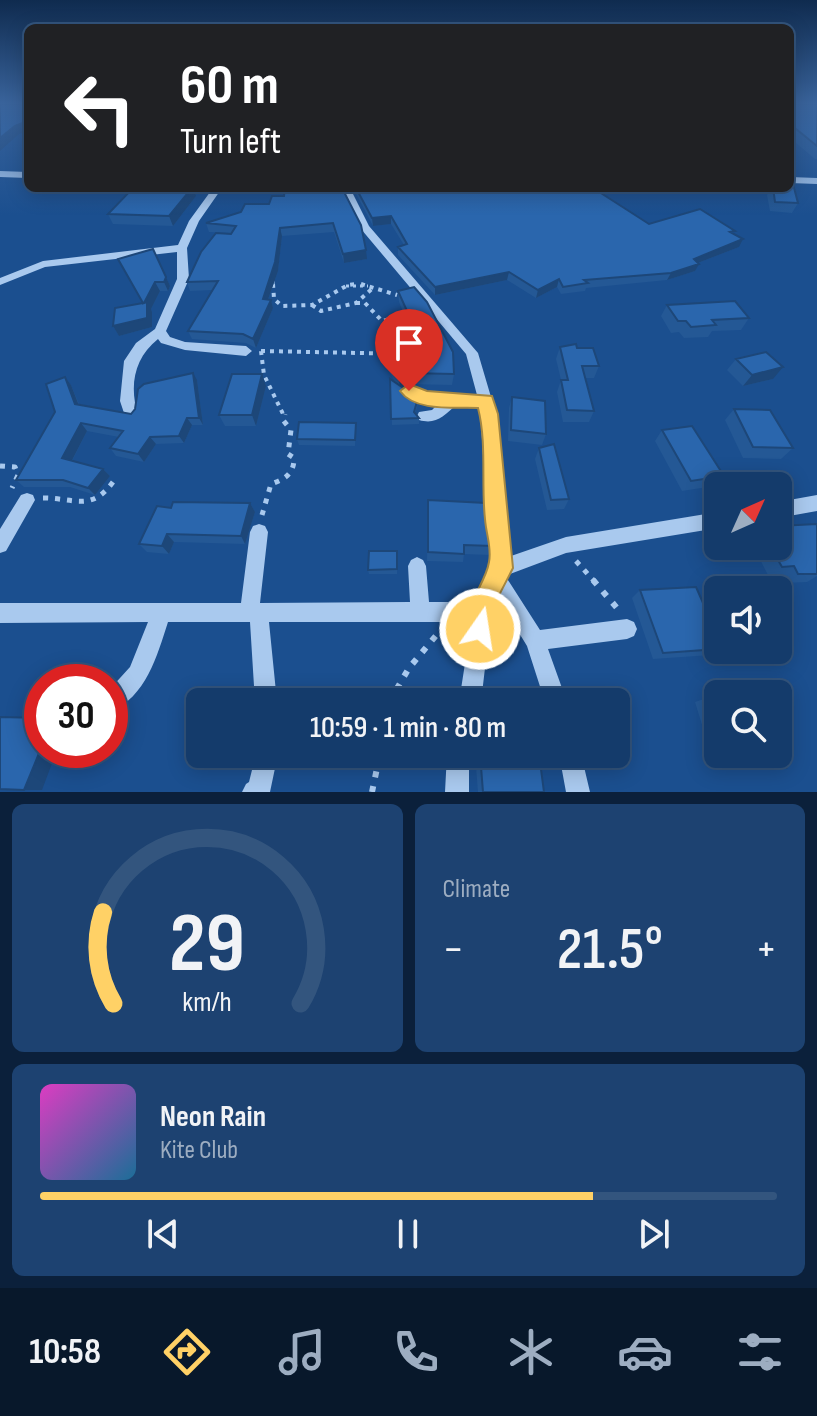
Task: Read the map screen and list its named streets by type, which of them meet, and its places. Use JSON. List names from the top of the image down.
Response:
{
  "north": "top right",
  "page": {
    "turn": ["60 m", "Turn left"],
    "limit": "30",
    "trip": "10:59 · 1 min · 80 m",
    "tile": "Climate",
    "heat": ["−", "21.5°", "+"],
    "song": ["Neon Rain", "Kite Club"],
    "tabs": "10:58",
    "gauge": ["29", "km/h"]
  }
}
